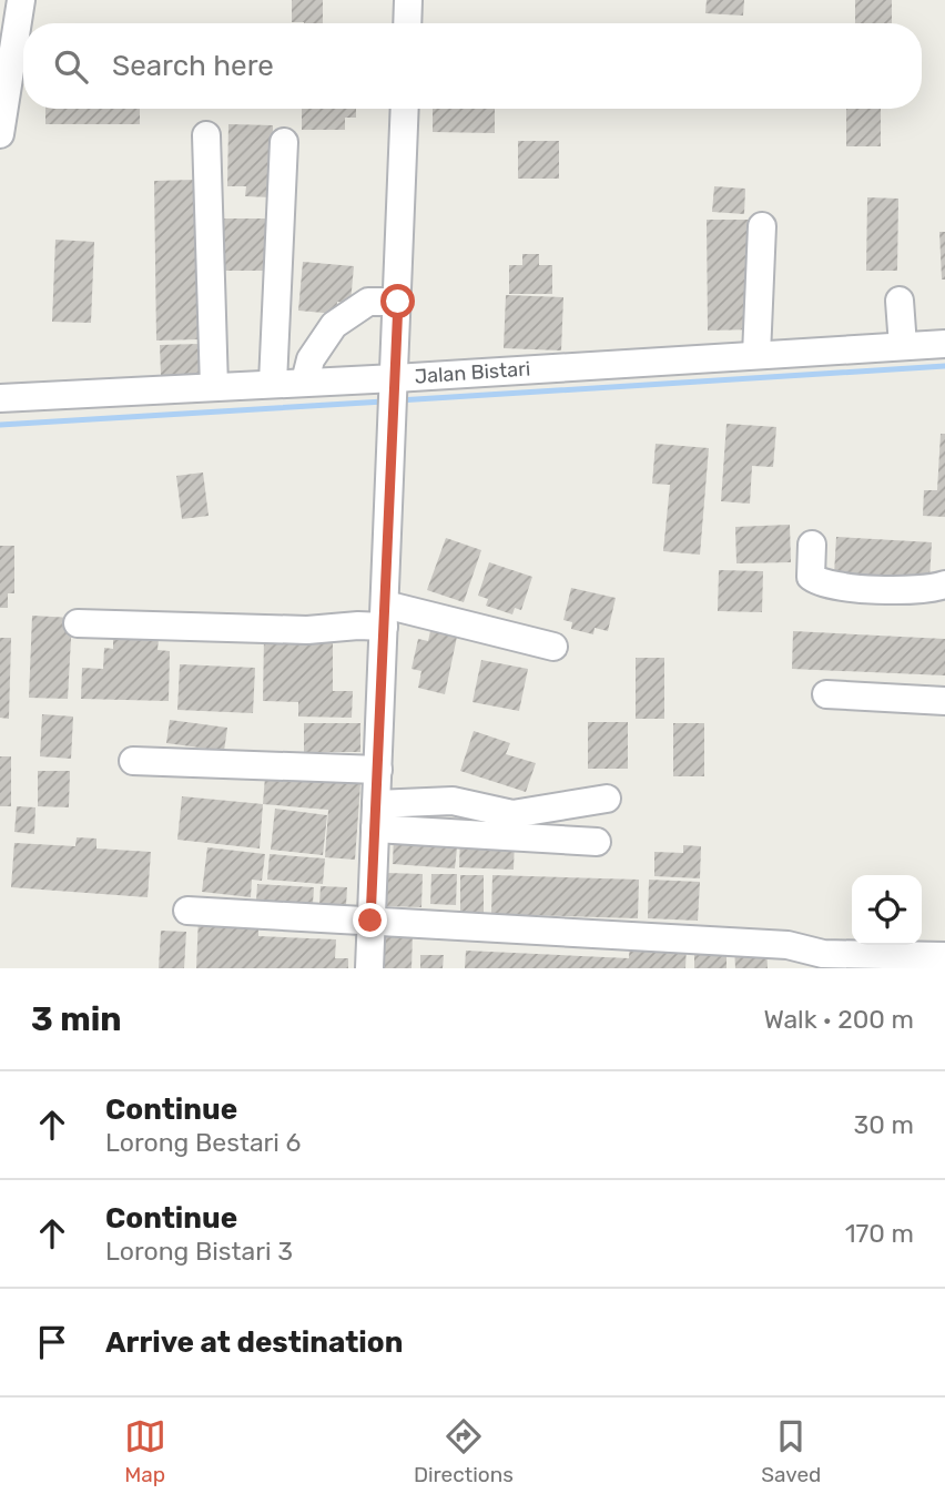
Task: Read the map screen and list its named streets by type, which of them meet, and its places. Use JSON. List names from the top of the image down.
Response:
{
  "streets": {
    "street": ["Jalan Bistari"]
  },
  "page": {
    "search": "Search here",
    "heading": ["3 min", "Walk · 200 m"],
    "list": [
      ["Continue", "Lorong Bestari 6", "30 m"],
      ["Continue", "Lorong Bistari 3", "170 m"],
      "Arrive at destination"
    ],
    "nav": ["Map", "Directions", "Saved"]
  }
}
